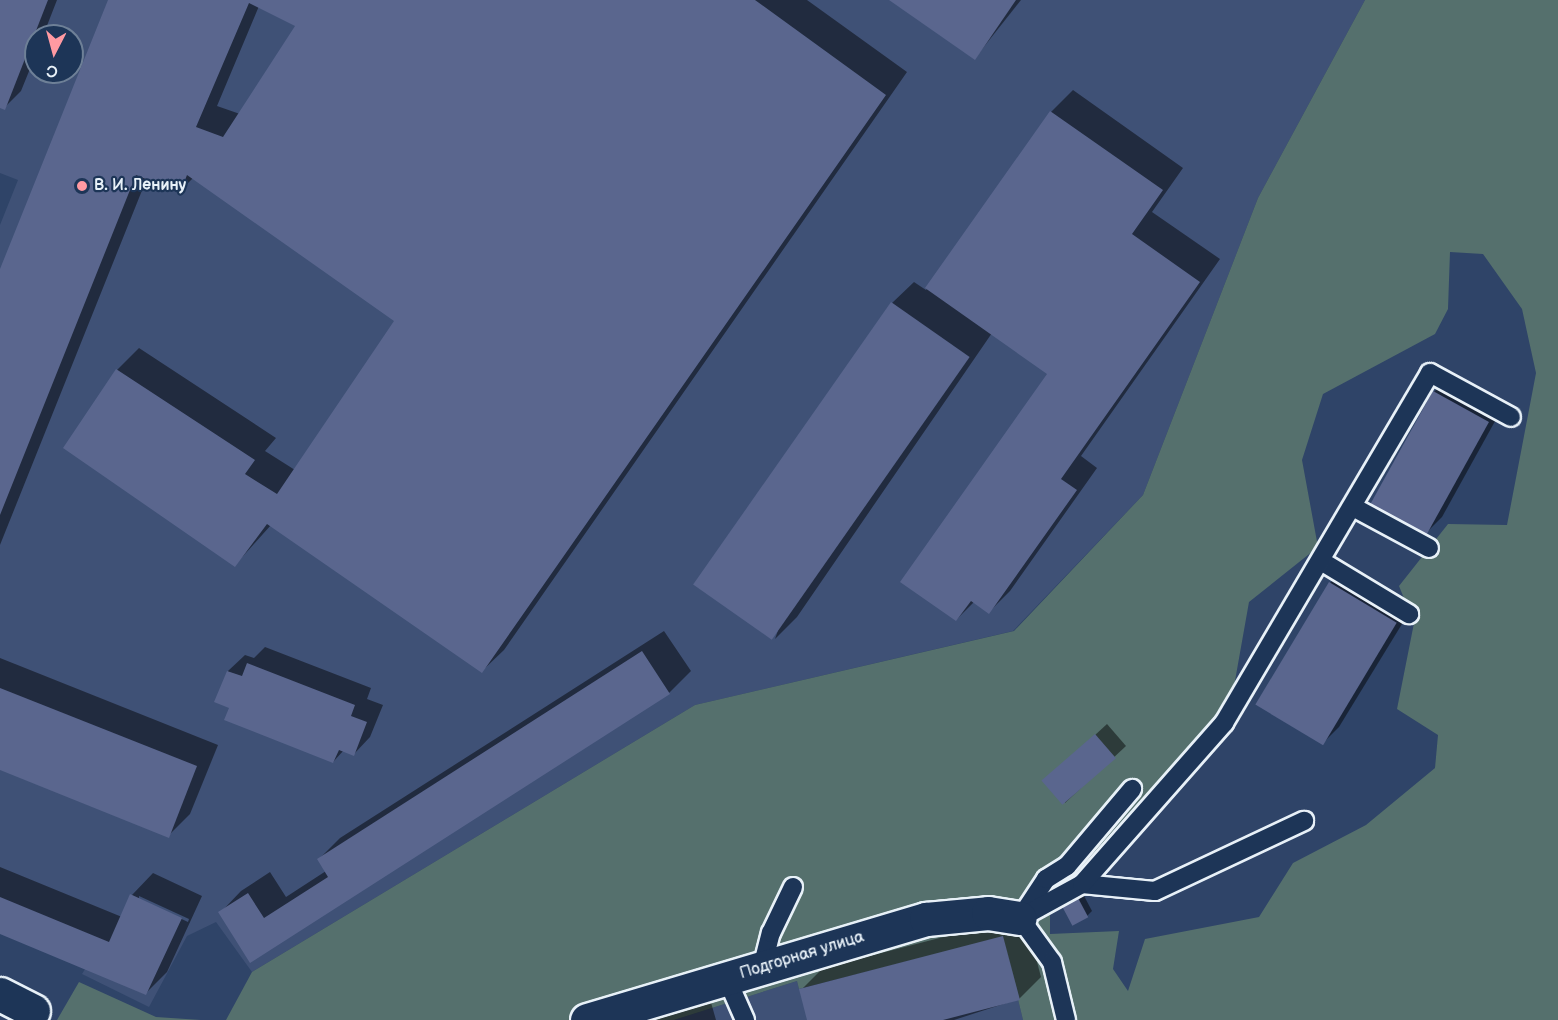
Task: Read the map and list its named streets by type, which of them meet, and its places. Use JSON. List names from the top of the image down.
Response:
{
  "streets": {
    "street": ["Подгорная улица"]
  },
  "places": ["В. И. Ленину"],
  "north": "bottom"
}
